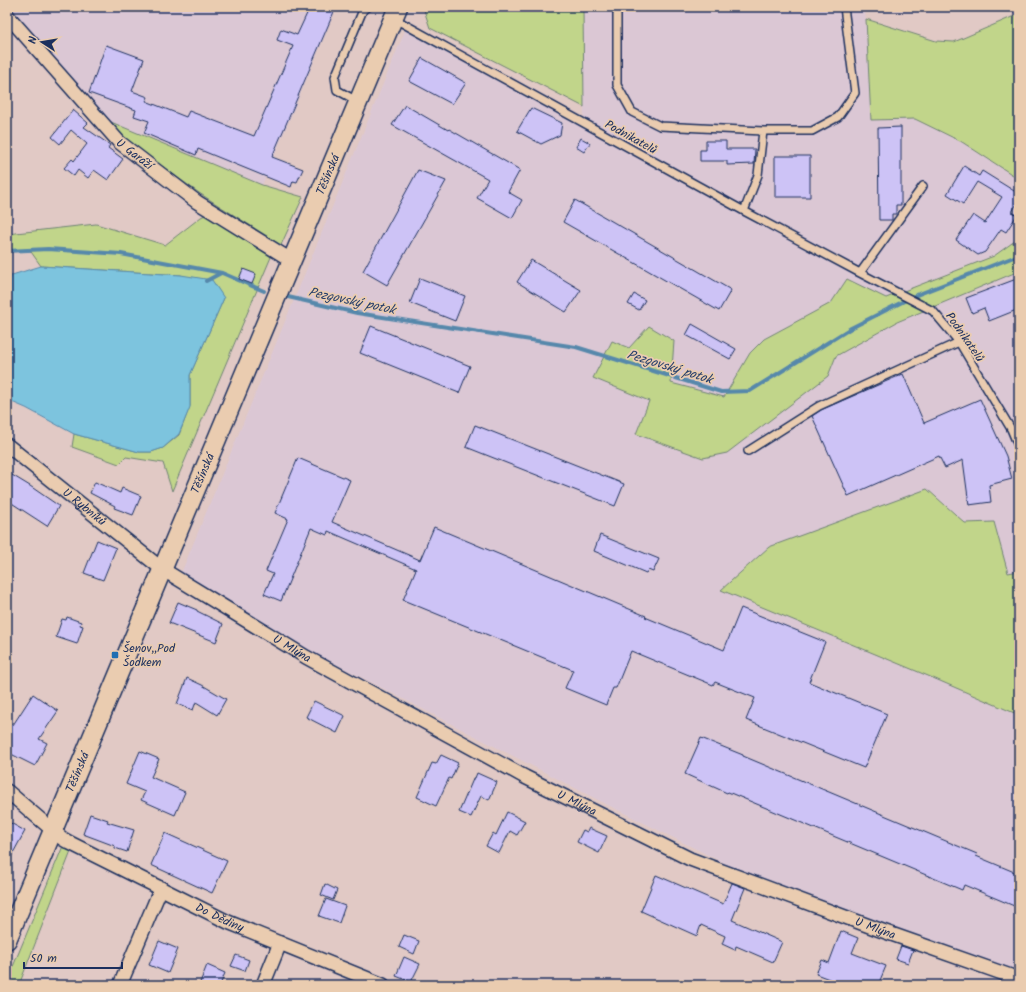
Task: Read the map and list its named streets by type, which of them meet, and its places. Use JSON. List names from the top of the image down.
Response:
{
  "streets": {
    "main road": ["Těšínská"],
    "street": [
      "U Garáží",
      "U Rybníků",
      "U Mlýna",
      "Do Dědiny"
    ],
    "lane": ["Podnikatelů"]
  },
  "crossings": [
    ["Podnikatelů", "Těšínská"],
    ["U Garáží", "Těšínská"],
    ["Těšínská", "U Rybníků"],
    ["Těšínská", "U Mlýna"],
    ["Těšínská", "Do Dědiny"],
    ["U Rybníků", "U Mlýna"]
  ],
  "water": ["Pezgovský potok"],
  "places": {
    "transit": ["Šenov,,Pod Šodkem"]
  },
  "scale_bar": "50 m",
  "north": "left"
}
